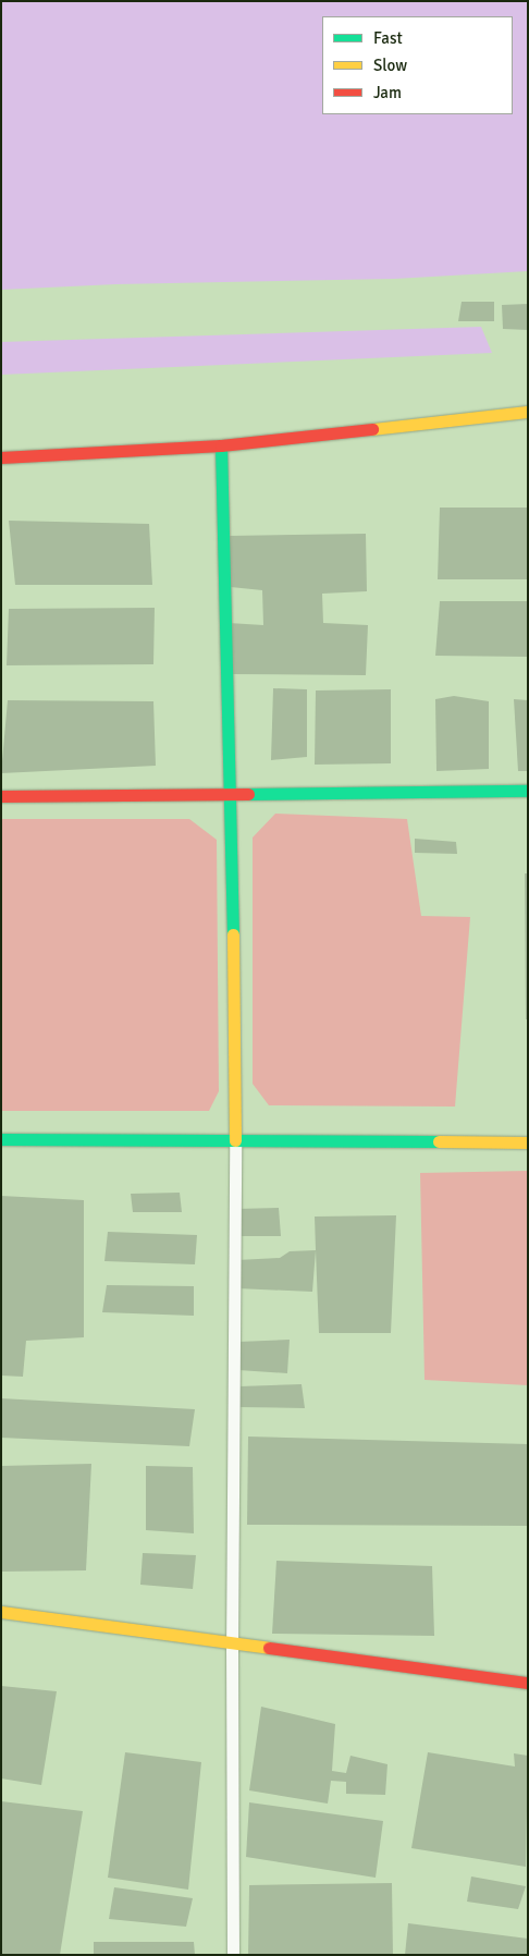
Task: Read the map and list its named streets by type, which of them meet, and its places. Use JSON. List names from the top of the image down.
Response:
{
  "legend": ["Fast", "Slow", "Jam"]
}
